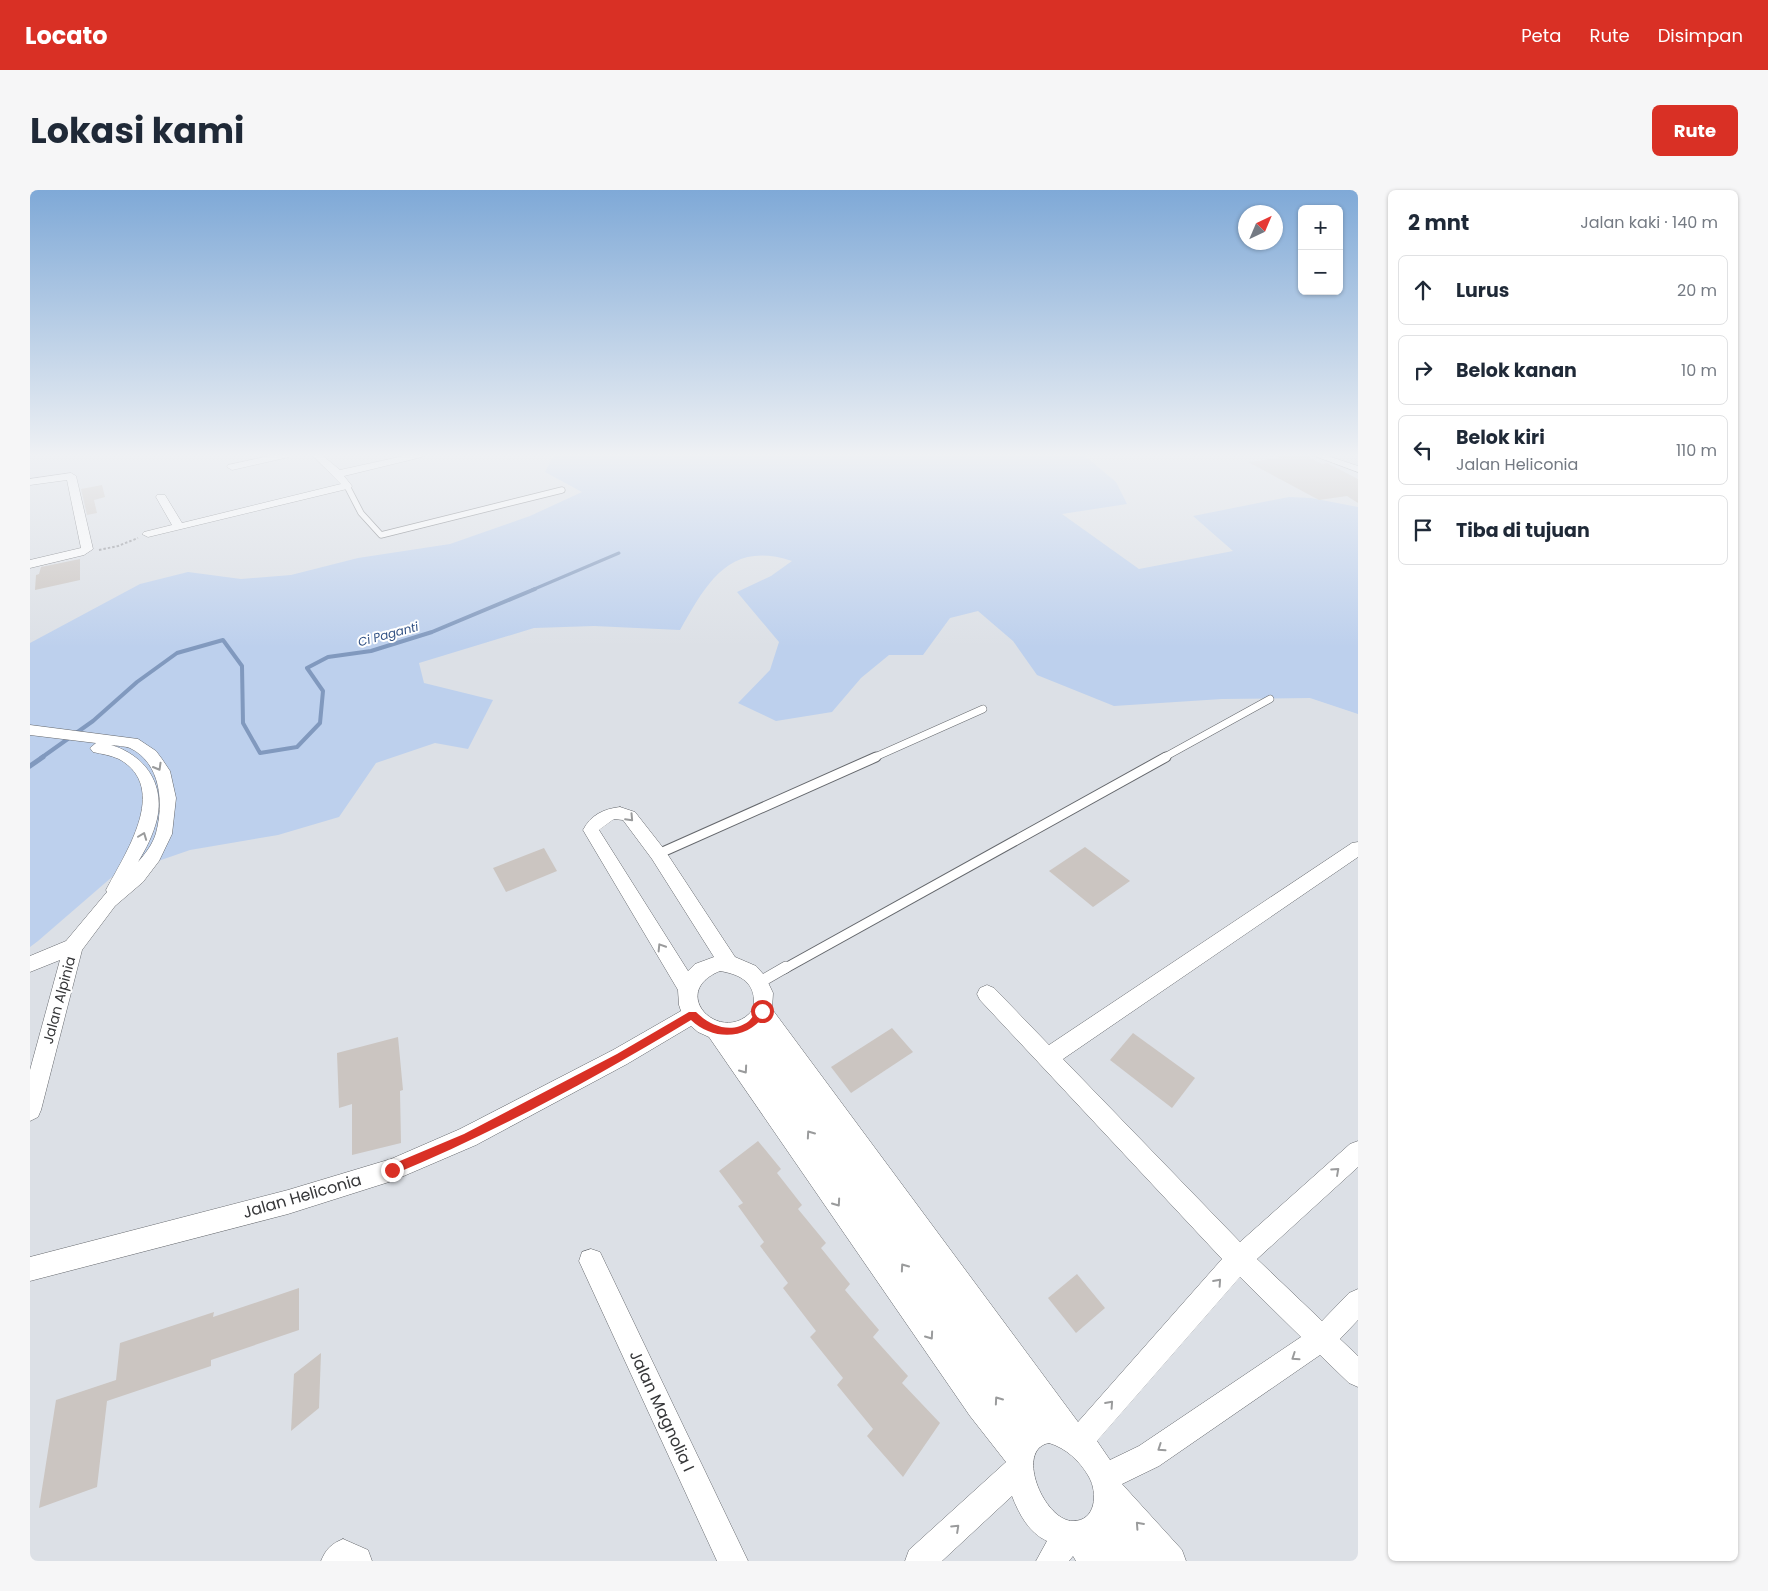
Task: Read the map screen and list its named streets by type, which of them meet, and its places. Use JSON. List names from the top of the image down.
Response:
{
  "streets": {
    "street": ["Jalan Alpinia", "Jalan Heliconia", "Jalan Magnolia I"]
  },
  "water": ["Ci Paganti"],
  "north": "top right",
  "page": {
    "header": "Locato",
    "nav": ["Peta", "Rute", "Disimpan"],
    "title": "Lokasi kami",
    "buttons": "Rute",
    "heading": ["2 mnt", "Jalan kaki · 140 m"],
    "map_buttons": ["+", "−"],
    "list": [
      ["Lurus", "20 m"],
      ["Belok kanan", "10 m"],
      ["Belok kiri", "Jalan Heliconia", "110 m"],
      "Tiba di tujuan"
    ]
  }
}
